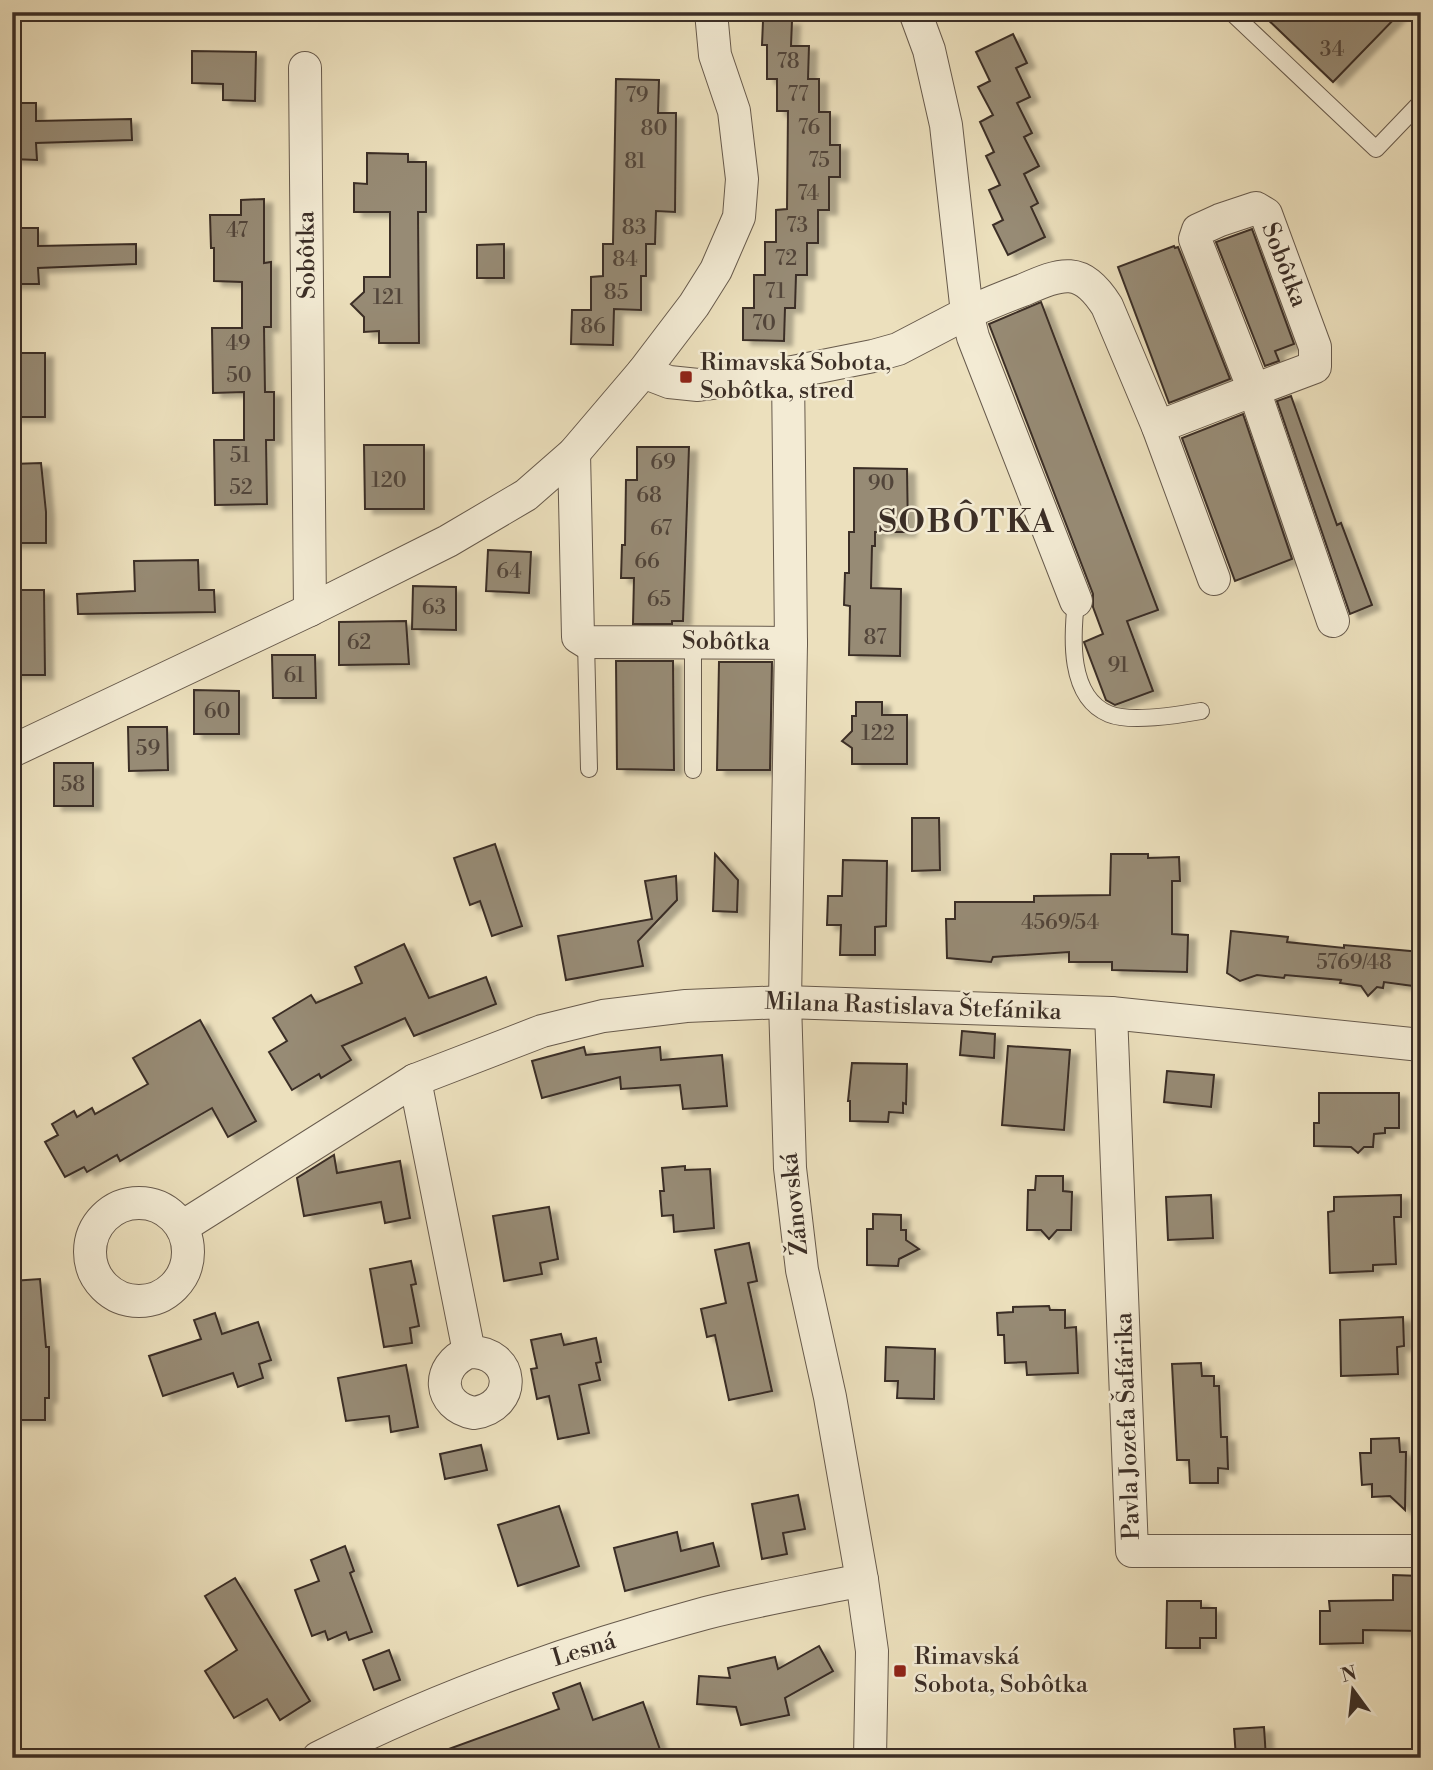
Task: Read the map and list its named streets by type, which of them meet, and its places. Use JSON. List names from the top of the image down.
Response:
{
  "streets": {
    "street": [
      "Sobôtka",
      "Milana Rastislava Štefánika",
      "Žánovská",
      "Pavla Jozefa Šafárika",
      "Lesná"
    ]
  },
  "crossings": [
    ["Sobôtka", "Žánovská"],
    ["Milana Rastislava Štefánika", "Žánovská"],
    ["Milana Rastislava Štefánika", "Pavla Jozefa Šafárika"],
    ["Žánovská", "Lesná"]
  ],
  "districts": ["SOBÔTKA"],
  "places": {
    "transit": ["Rimavská Sobota, Sobôtka, stred", "Rimavská Sobota, Sobôtka"]
  },
  "house_numbers": [
    "34",
    "78",
    "77",
    "79",
    "76",
    "80",
    "75",
    "81",
    "74",
    "73",
    "83",
    "47",
    "72",
    "84",
    "71",
    "85",
    "121",
    "70",
    "86",
    "49",
    "50",
    "51",
    "69",
    "120",
    "90",
    "52",
    "68",
    "67",
    "66",
    "64",
    "65",
    "63",
    "87",
    "62",
    "91",
    "61",
    "60",
    "122",
    "59",
    "58",
    "4569/54",
    "5769/48"
  ],
  "north": "top"
}
